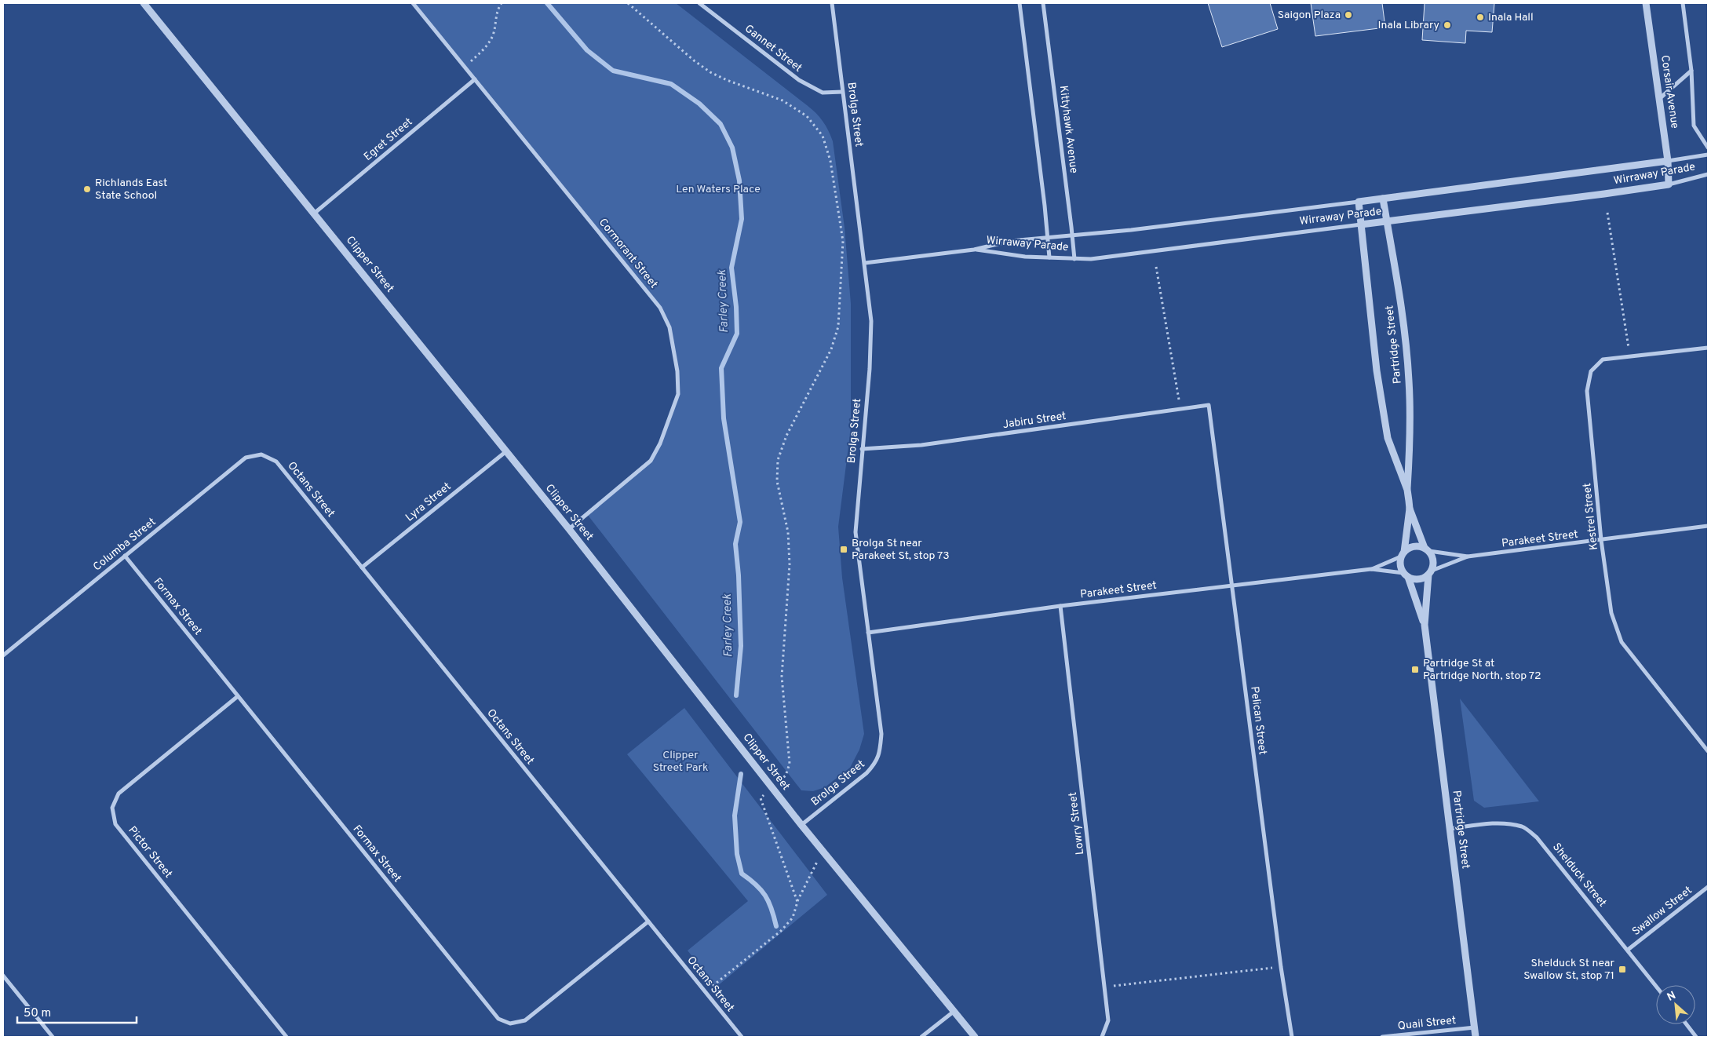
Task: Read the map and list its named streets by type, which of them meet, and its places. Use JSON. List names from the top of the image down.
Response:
{
  "streets": {
    "street": [
      "Gannet Street",
      "Corsair Avenue",
      "Brolga Street",
      "Kittyhawk Avenue",
      "Egret Street",
      "Wirraway Parade",
      "Cormorant Street",
      "Clipper Street",
      "Partridge Street",
      "Jabiru Street",
      "Octans Street",
      "Lyra Street",
      "Kestrel Street",
      "Parakeet Street",
      "Columba Street",
      "Formax Street",
      "Pelican Street",
      "Lowry Street",
      "Pictor Street",
      "Shelduck Street",
      "Swallow Street",
      "Quail Street"
    ]
  },
  "crossings": [
    ["Gannet Street", "Brolga Street"],
    ["Corsair Avenue", "Wirraway Parade"],
    ["Brolga Street", "Wirraway Parade"],
    ["Brolga Street", "Clipper Street"],
    ["Brolga Street", "Jabiru Street"],
    ["Brolga Street", "Parakeet Street"],
    ["Kittyhawk Avenue", "Wirraway Parade"],
    ["Egret Street", "Cormorant Street"],
    ["Egret Street", "Clipper Street"],
    ["Wirraway Parade", "Partridge Street"],
    ["Cormorant Street", "Clipper Street"],
    ["Clipper Street", "Lyra Street"],
    ["Partridge Street", "Parakeet Street"],
    ["Partridge Street", "Shelduck Street"],
    ["Partridge Street", "Quail Street"],
    ["Jabiru Street", "Pelican Street"],
    ["Octans Street", "Lyra Street"],
    ["Octans Street", "Columba Street"],
    ["Octans Street", "Formax Street"],
    ["Kestrel Street", "Parakeet Street"],
    ["Parakeet Street", "Pelican Street"],
    ["Parakeet Street", "Lowry Street"],
    ["Columba Street", "Formax Street"],
    ["Formax Street", "Pictor Street"],
    ["Shelduck Street", "Swallow Street"]
  ],
  "water": ["Farley Creek"],
  "parks": ["Len Waters Place", "Clipper Street Park"],
  "places": {
    "other": [
      "Saigon Plaza",
      "Inala Hall",
      "Inala Library",
      "Richlands East State School"
    ],
    "transit": ["Brolga St near Parakeet St, stop 73", "Partridge St at Partridge North, stop 72", "Shelduck St near Swallow St, stop 71"]
  },
  "scale_bar": "50 m",
  "north": "top left"
}
